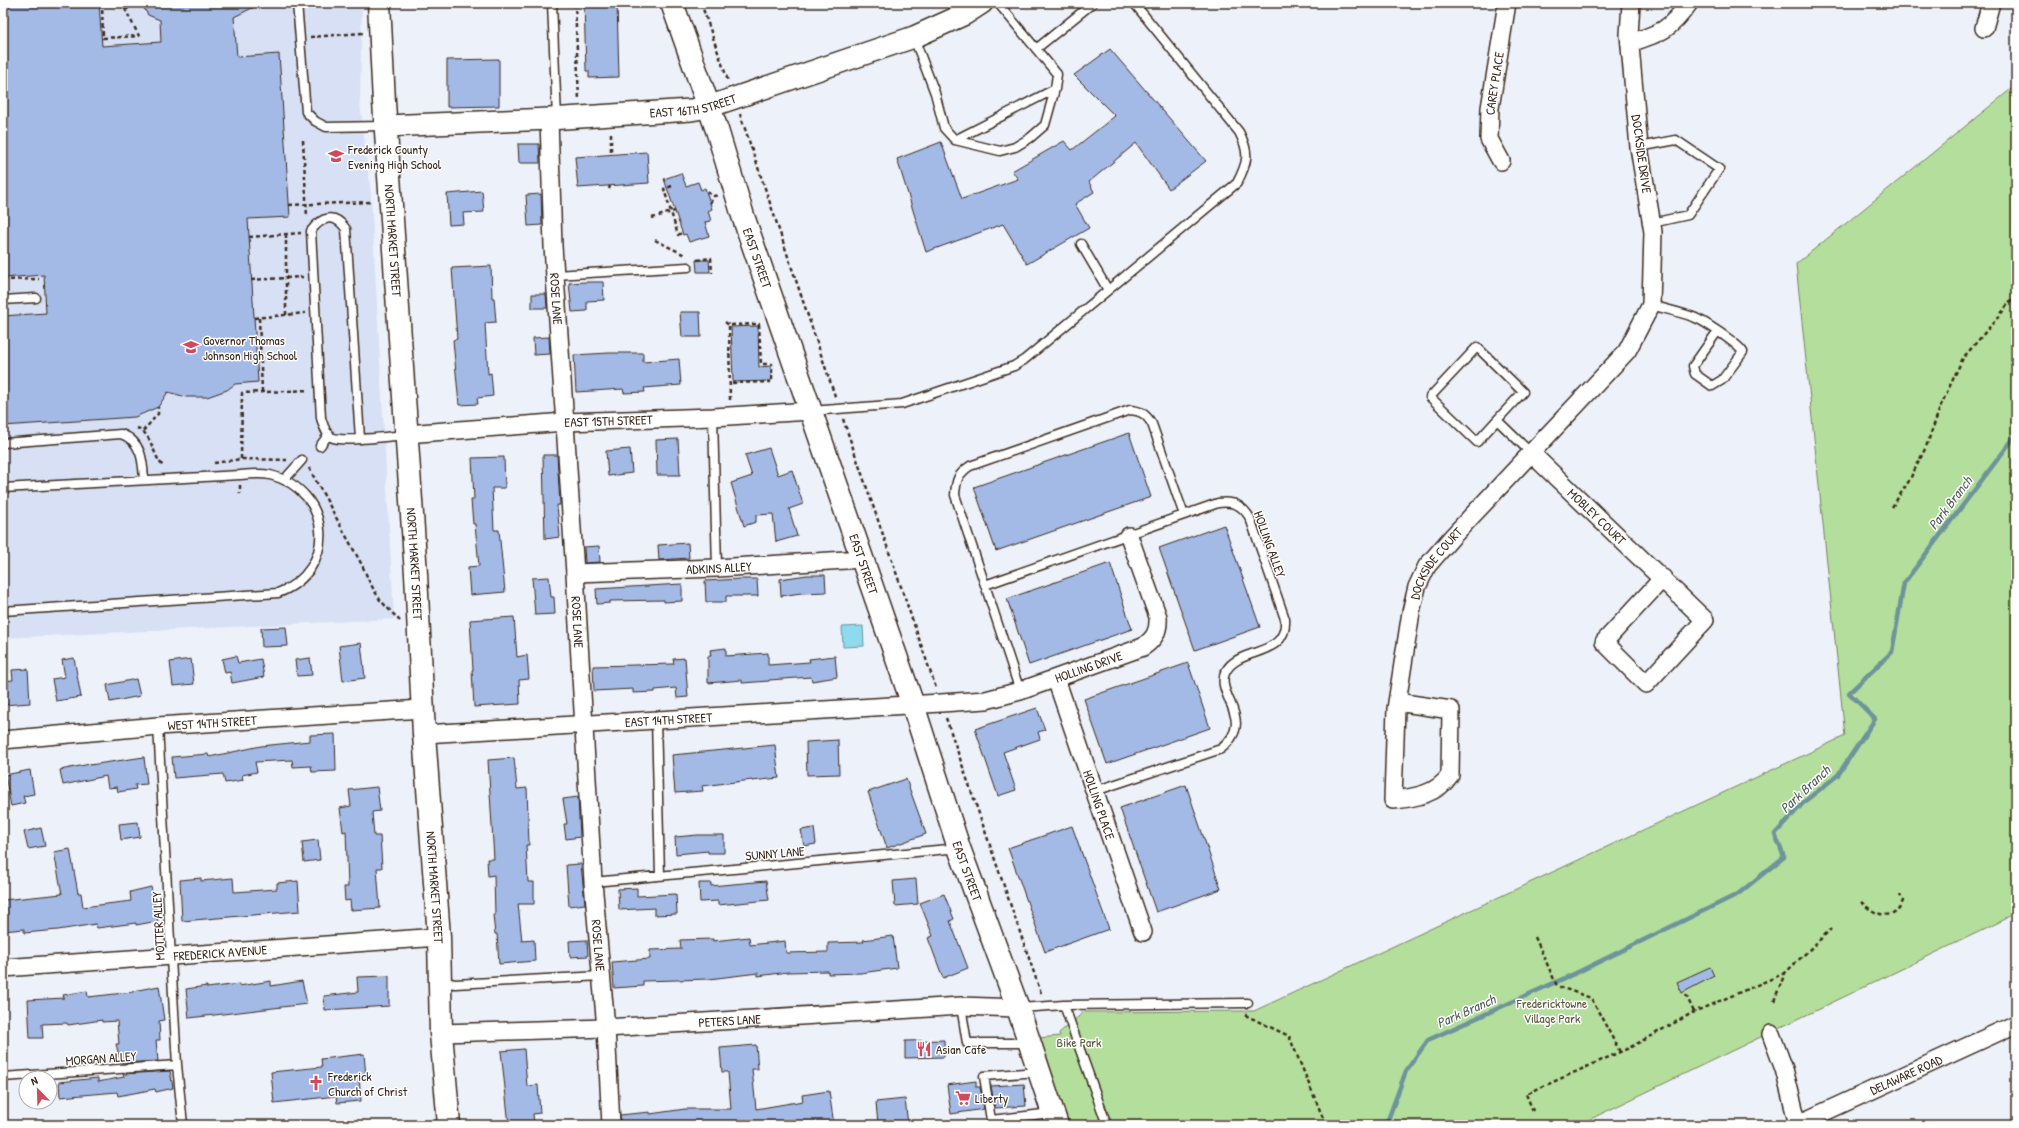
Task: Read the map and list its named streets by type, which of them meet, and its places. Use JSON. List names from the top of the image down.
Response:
{
  "streets": {
    "main road": ["NORTH MARKET STREET", "EAST STREET"],
    "street": [
      "CAREY PLACE",
      "EAST 16TH STREET",
      "DOCKSIDE DRIVE",
      "ROSE LANE",
      "EAST 15TH STREET",
      "MOBLEY COURT",
      "DOCKSIDE COURT",
      "ADKINS ALLEY",
      "HOLLING DRIVE",
      "EAST 14TH STREET",
      "WEST 14TH STREET",
      "HOLLING PLACE",
      "FREDERICK AVENUE",
      "PETERS LANE",
      "DELAWARE ROAD"
    ],
    "lane": [
      "HOLLING ALLEY",
      "SUNNY LANE",
      "MOTTER ALLEY",
      "MORGAN ALLEY"
    ]
  },
  "crossings": [
    ["EAST 16TH STREET", "NORTH MARKET STREET"],
    ["EAST 16TH STREET", "EAST STREET"],
    ["EAST 16TH STREET", "ROSE LANE"],
    ["DOCKSIDE DRIVE", "MOBLEY COURT"],
    ["DOCKSIDE DRIVE", "DOCKSIDE COURT"],
    ["NORTH MARKET STREET", "EAST 15TH STREET"],
    ["NORTH MARKET STREET", "EAST 14TH STREET"],
    ["NORTH MARKET STREET", "WEST 14TH STREET"],
    ["NORTH MARKET STREET", "FREDERICK AVENUE"],
    ["NORTH MARKET STREET", "PETERS LANE"],
    ["EAST STREET", "EAST 15TH STREET"],
    ["EAST STREET", "ADKINS ALLEY"],
    ["EAST STREET", "HOLLING DRIVE"],
    ["EAST STREET", "EAST 14TH STREET"],
    ["EAST STREET", "SUNNY LANE"],
    ["EAST STREET", "PETERS LANE"],
    ["ROSE LANE", "EAST 15TH STREET"],
    ["ROSE LANE", "ADKINS ALLEY"],
    ["ROSE LANE", "EAST 14TH STREET"],
    ["ROSE LANE", "SUNNY LANE"],
    ["ROSE LANE", "PETERS LANE"],
    ["MOBLEY COURT", "DOCKSIDE COURT"],
    ["HOLLING ALLEY", "HOLLING DRIVE"],
    ["HOLLING ALLEY", "HOLLING PLACE"],
    ["HOLLING DRIVE", "EAST 14TH STREET"],
    ["HOLLING DRIVE", "HOLLING PLACE"],
    ["WEST 14TH STREET", "MOTTER ALLEY"],
    ["MOTTER ALLEY", "FREDERICK AVENUE"],
    ["MOTTER ALLEY", "MORGAN ALLEY"]
  ],
  "water": ["Park Branch"],
  "parks": ["Fredericktowne Village Park", "Bike Park"],
  "places": {
    "school or university": ["Frederick County Evening High School", "Governor Thomas Johnson High School"],
    "restaurant": ["Asian Cafe"],
    "church": ["Frederick Church of Christ"],
    "supermarket": ["Liberty"]
  },
  "north": "top left"
}
